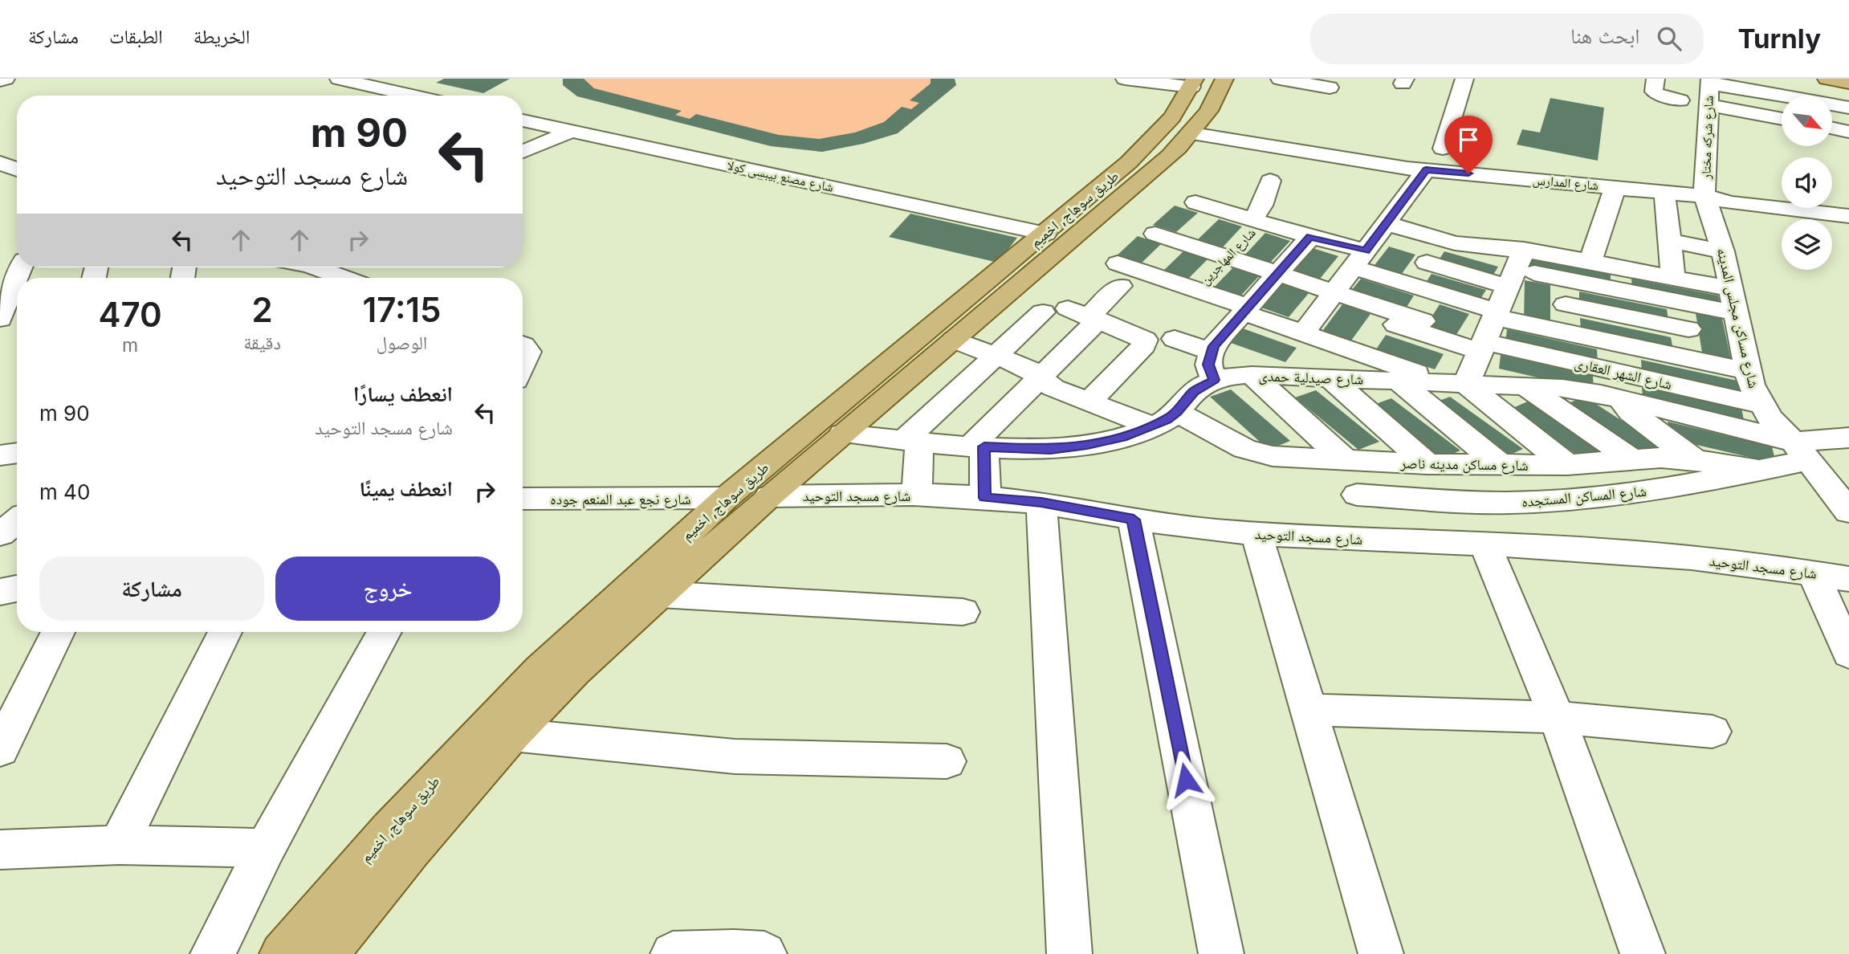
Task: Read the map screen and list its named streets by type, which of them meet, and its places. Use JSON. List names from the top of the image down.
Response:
{
  "streets": {
    "main road": ["طريق سوهاج, اخميم"],
    "street": [
      "شارع شركه مختار",
      "شارع مصنع بيبسى كولا",
      "شارع المدارس",
      "شارع المهاجرين",
      "شارع مساكن مجلس المدينه",
      "شارع الشهر العقارى",
      "شارع صيدلية حمدى",
      "شارع مساكن مدينه ناصر",
      "شارع مسجد التوحيد",
      "شارع المساكن المستجده",
      "شارع نجع عبد المنعم جوده"
    ]
  },
  "crossings": [
    ["شارع شركه مختار", "شارع المدارس"],
    ["شارع شركه مختار", "شارع مساكن مجلس المدينه"],
    ["شارع مصنع بيبسى كولا", "طريق سوهاج, اخميم"],
    ["شارع المدارس", "طريق سوهاج, اخميم"],
    ["شارع المدارس", "شارع مساكن مجلس المدينه"],
    ["طريق سوهاج, اخميم", "شارع صيدلية حمدى"],
    ["طريق سوهاج, اخميم", "شارع مساكن مدينه ناصر"],
    ["طريق سوهاج, اخميم", "شارع مسجد التوحيد"],
    ["طريق سوهاج, اخميم", "شارع نجع عبد المنعم جوده"],
    ["شارع المهاجرين", "شارع الشهر العقارى"],
    ["شارع مساكن مجلس المدينه", "شارع الشهر العقارى"],
    ["شارع مساكن مجلس المدينه", "شارع صيدلية حمدى"],
    ["شارع مساكن مجلس المدينه", "شارع المساكن المستجده"],
    ["شارع صيدلية حمدى", "شارع مساكن مدينه ناصر"],
    ["شارع صيدلية حمدى", "شارع المساكن المستجده"],
    ["شارع مساكن مدينه ناصر", "شارع المساكن المستجده"]
  ],
  "north": "bottom right",
  "page": {
    "header": "Turnly",
    "search": "ابحث هنا",
    "nav": ["الخريطة", "الطبقات", "مشاركة"],
    "turn": ["90 m", "شارع مسجد التوحيد"],
    "eta": [
      "17:15",
      "الوصول",
      "2",
      "دقيقة",
      "470",
      "m"
    ],
    "list": [
      {
        "name": "انعطف يسارًا",
        "note": "شارع مسجد التوحيد",
        "value": "90 m"
      },
      {
        "name": "انعطف يمينًا",
        "value": "40 m"
      }
    ],
    "buttons": ["خروج", "مشاركة"]
  }
}
